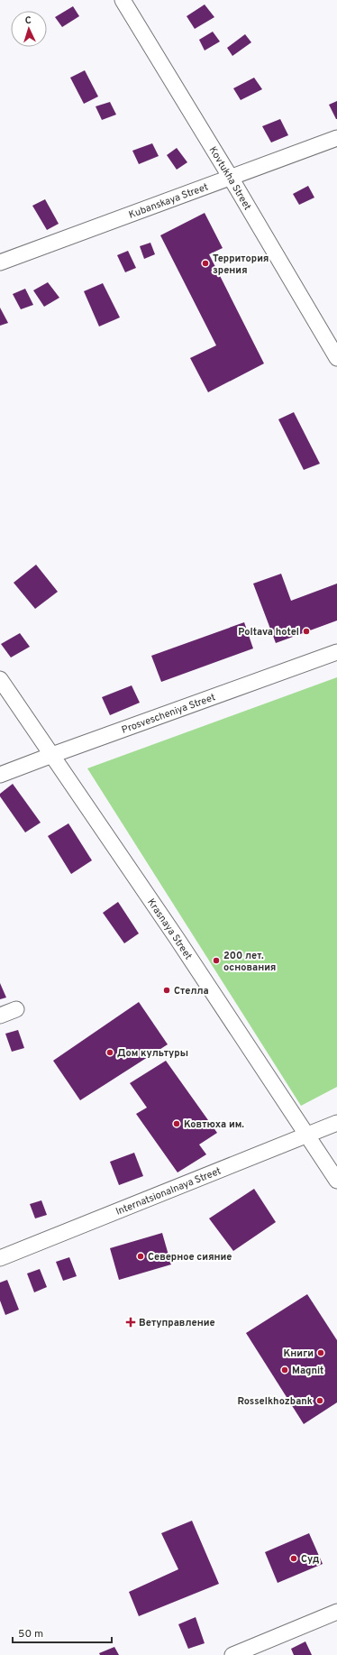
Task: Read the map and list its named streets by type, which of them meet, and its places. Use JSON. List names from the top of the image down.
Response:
{
  "streets": {
    "street": [
      "Kovtukha Street",
      "Kubanskaya Street",
      "Prosvescheniya Street",
      "Krasnaya Street",
      "Internatsionalnaya Street"
    ]
  },
  "crossings": [
    ["Kovtukha Street", "Kubanskaya Street"],
    ["Prosvescheniya Street", "Krasnaya Street"],
    ["Krasnaya Street", "Internatsionalnaya Street"]
  ],
  "places": {
    "other": [
      "Территория зрения",
      "Poltava hotel",
      "200 лет. основания",
      "Стелла",
      "Дом культуры",
      "Ковтюха им.",
      "Северное сияние",
      "Книги",
      "Magnit",
      "Rosselkhozbank",
      "Суд"
    ],
    "health": ["Ветуправление"]
  },
  "scale_bar": "50 m",
  "north": "top"
}
